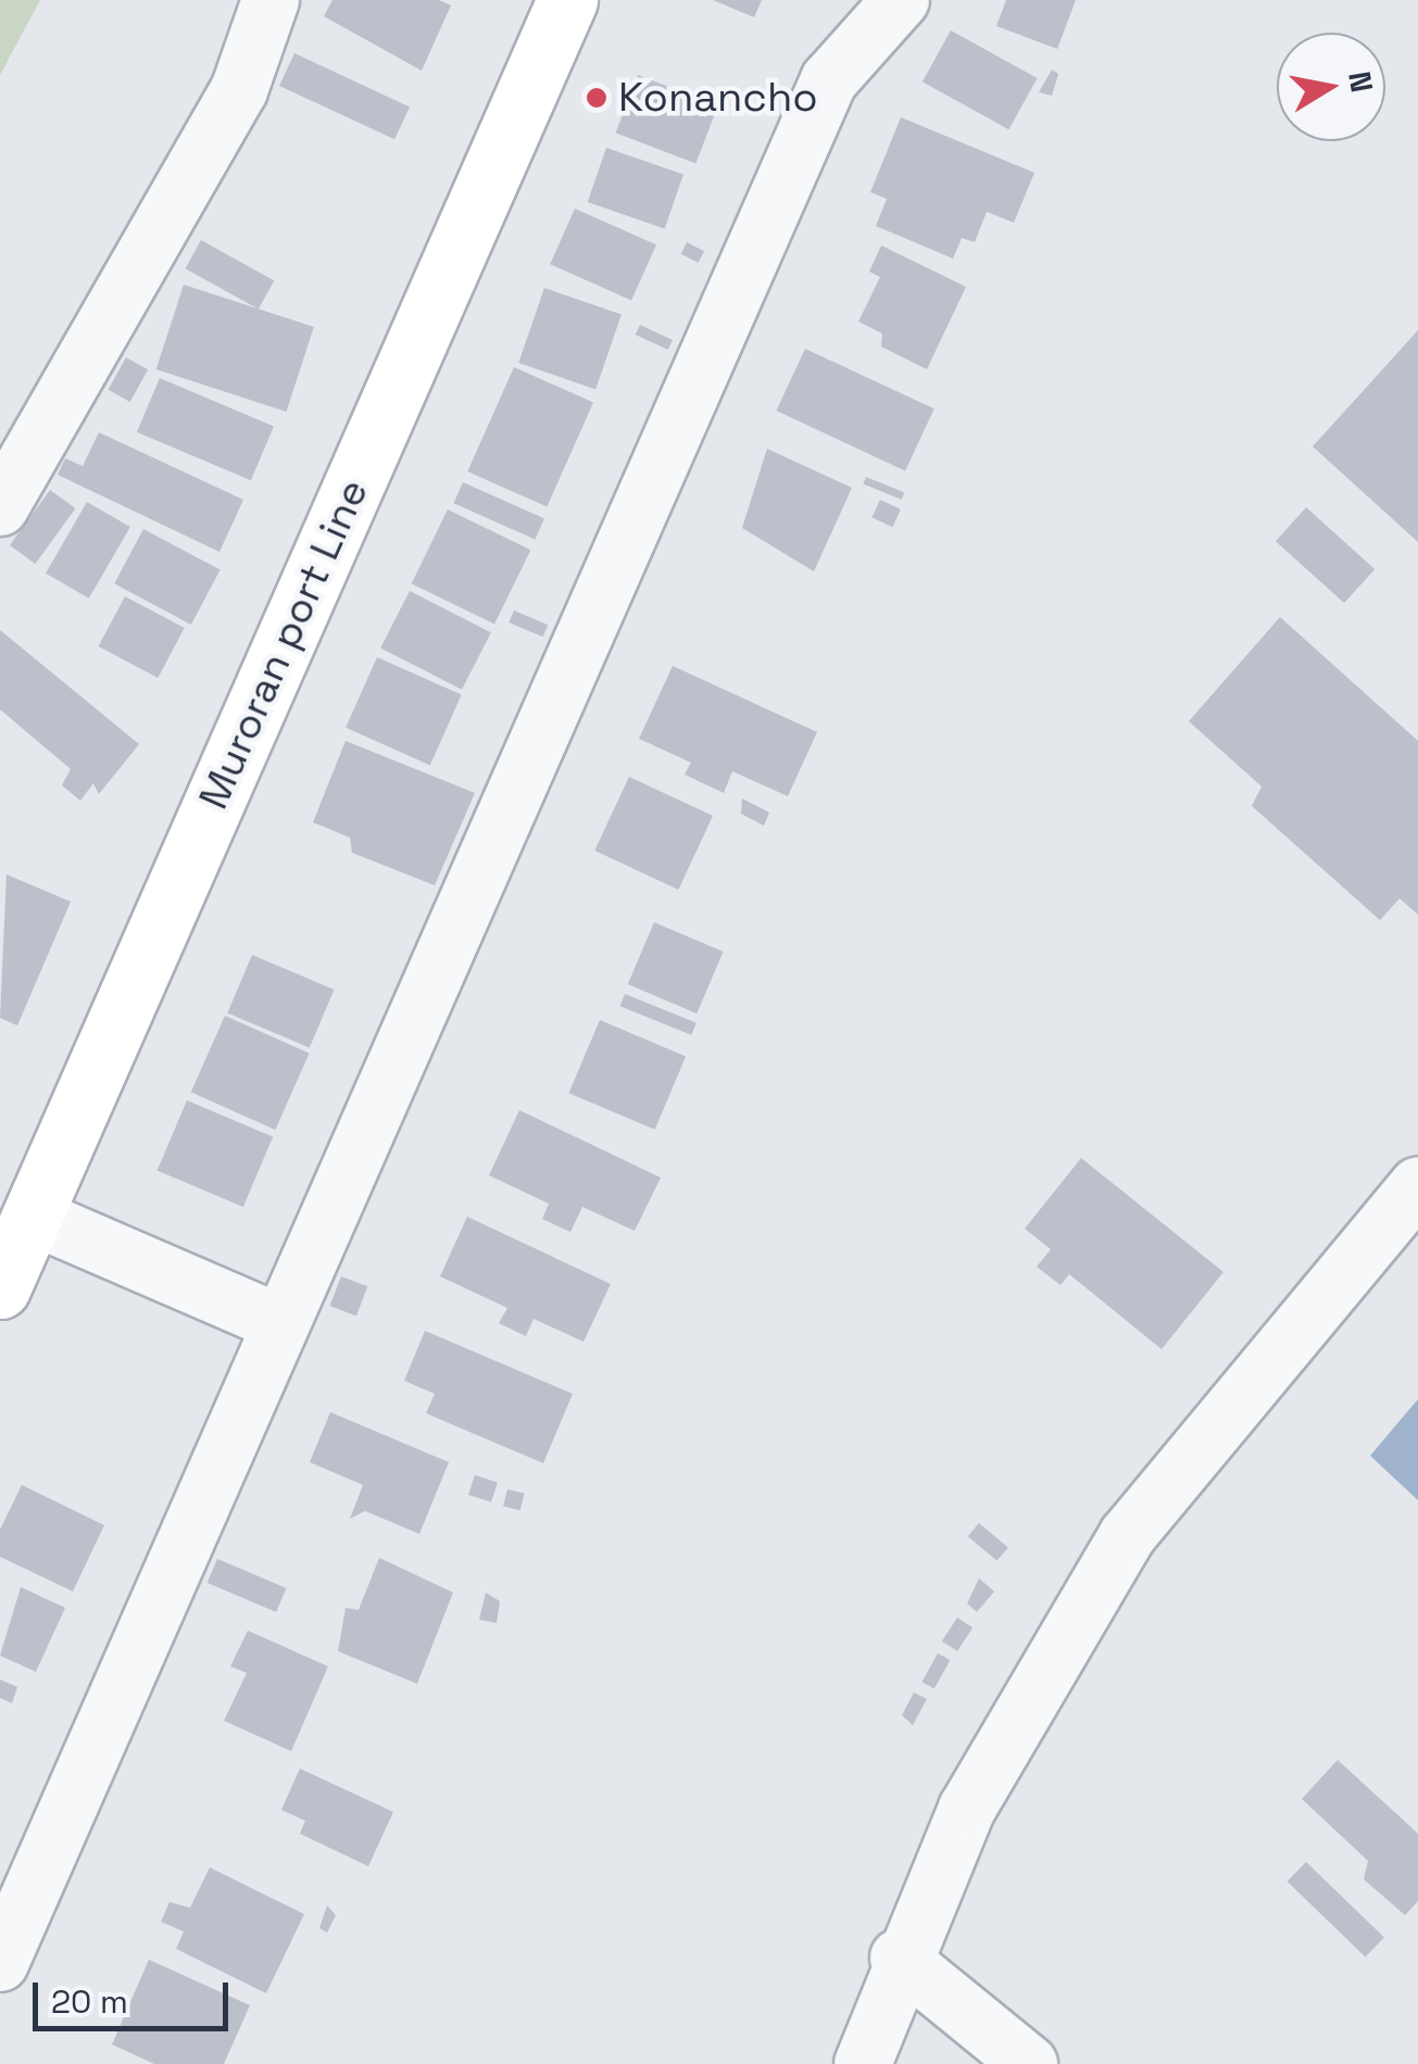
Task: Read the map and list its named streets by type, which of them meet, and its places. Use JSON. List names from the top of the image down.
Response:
{
  "streets": {
    "main road": ["Muroran port Line"]
  },
  "places": ["Konancho"],
  "scale_bar": "20 m",
  "north": "right"
}
